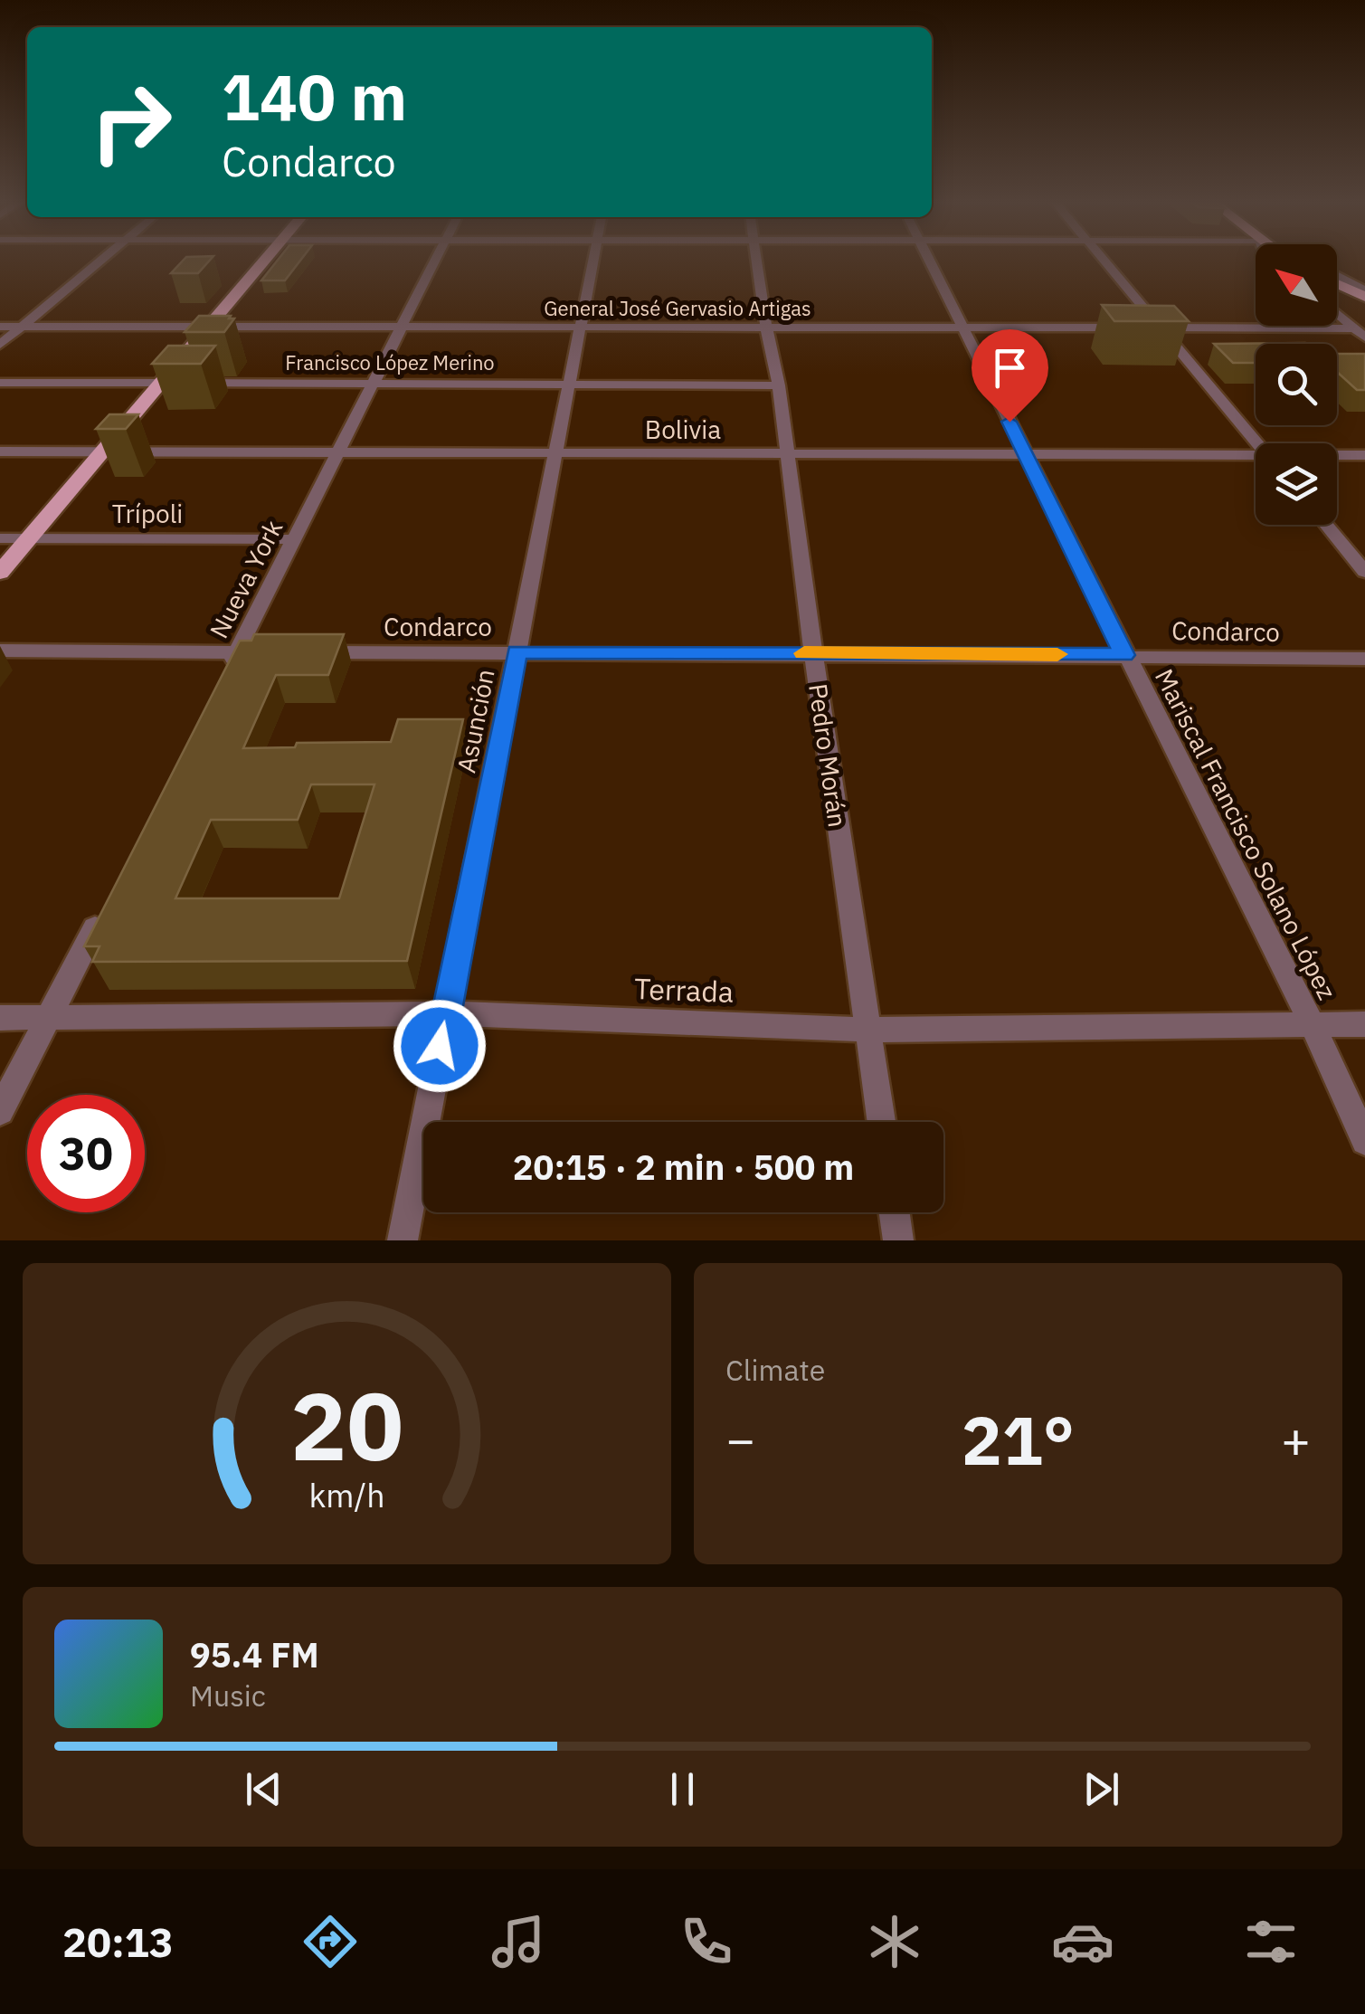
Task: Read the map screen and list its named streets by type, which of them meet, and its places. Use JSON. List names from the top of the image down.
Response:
{
  "streets": {
    "street": [
      "General José Gervasio Artigas",
      "Francisco López Merino",
      "Bolivia",
      "Trípoli",
      "Nueva York",
      "Condarco",
      "Asunción",
      "Pedro Morán",
      "Mariscal Francisco Solano López",
      "Terrada"
    ]
  },
  "crossings": [
    ["General José Gervasio Artigas", "Nueva York"],
    ["General José Gervasio Artigas", "Asunción"],
    ["General José Gervasio Artigas", "Pedro Morán"],
    ["General José Gervasio Artigas", "Mariscal Francisco Solano López"],
    ["Francisco López Merino", "Nueva York"],
    ["Francisco López Merino", "Asunción"],
    ["Francisco López Merino", "Pedro Morán"],
    ["Bolivia", "Nueva York"],
    ["Bolivia", "Asunción"],
    ["Bolivia", "Pedro Morán"],
    ["Bolivia", "Mariscal Francisco Solano López"],
    ["Trípoli", "Nueva York"],
    ["Condarco", "Asunción"],
    ["Condarco", "Pedro Morán"],
    ["Condarco", "Mariscal Francisco Solano López"],
    ["Asunción", "Terrada"],
    ["Pedro Morán", "Terrada"],
    ["Mariscal Francisco Solano López", "Terrada"]
  ],
  "north": "top left",
  "page": {
    "turn": ["140 m", "Condarco"],
    "limit": "30",
    "trip": "20:15 · 2 min · 500 m",
    "tile": "Climate",
    "heat": ["−", "21°", "+"],
    "song": ["95.4 FM", "Music"],
    "tabs": "20:13",
    "gauge": ["20", "km/h"]
  }
}
